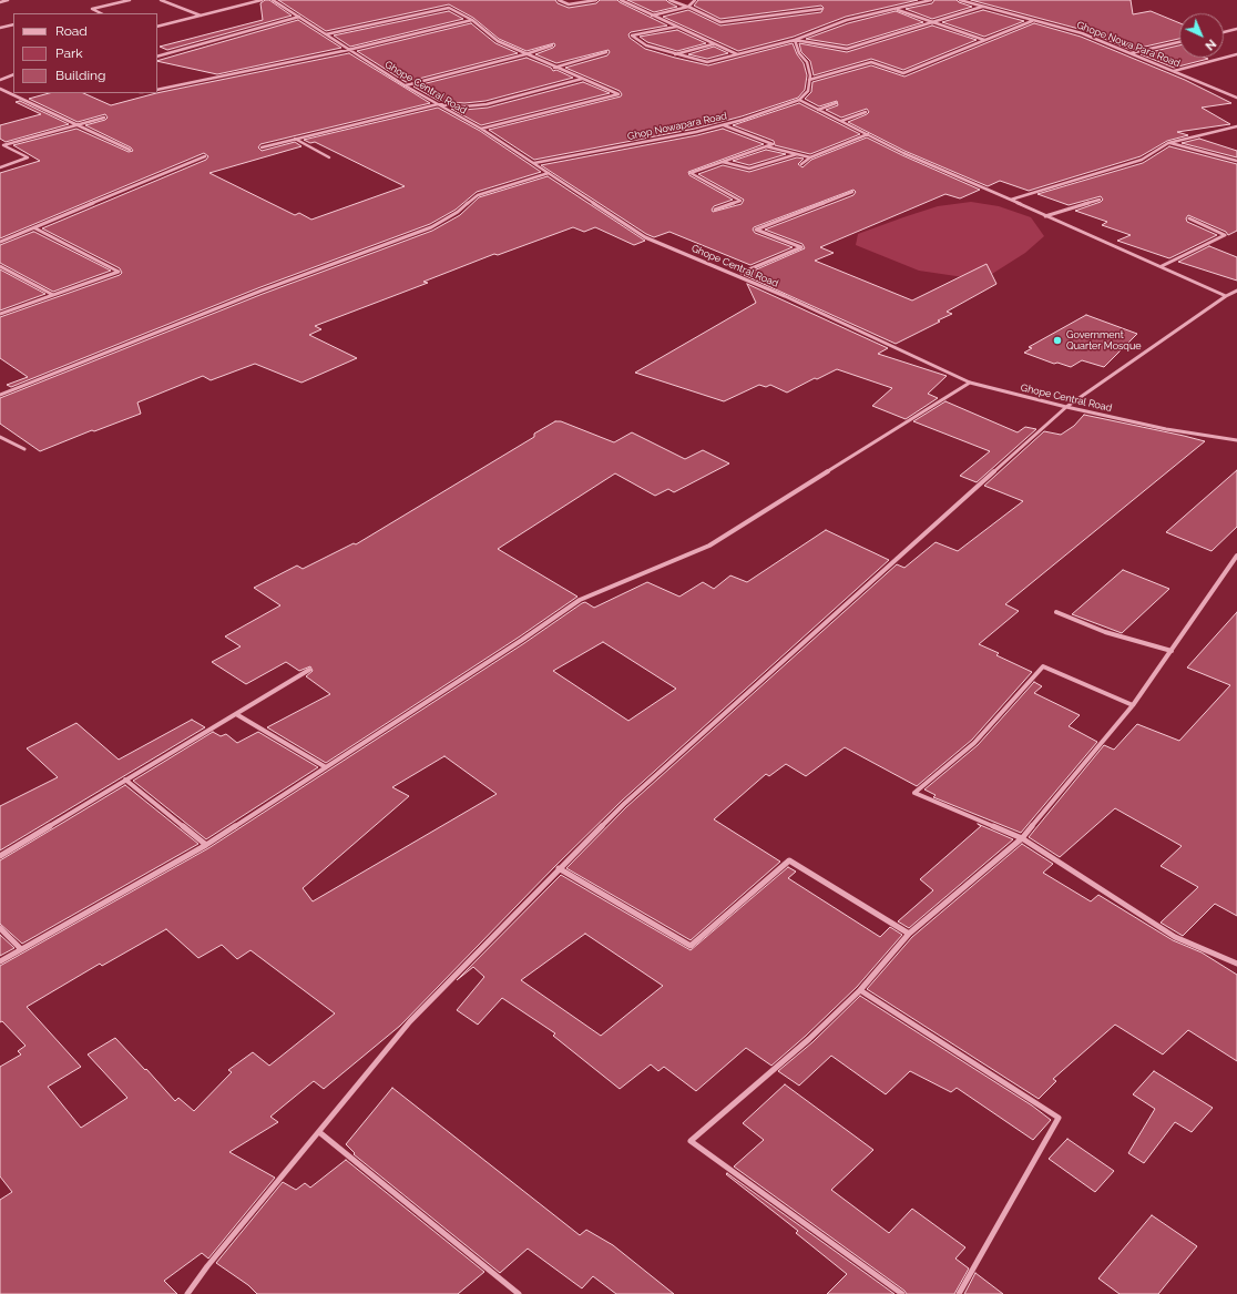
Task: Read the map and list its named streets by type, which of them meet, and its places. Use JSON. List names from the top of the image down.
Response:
{
  "streets": {
    "street": ["Ghope Nowa Para Road", "Ghope Central Road", "Ghop Nowapara Road"]
  },
  "crossings": [
    ["Ghope Central Road", "Ghop Nowapara Road"]
  ],
  "places": ["Government Quarter Mosque"],
  "legend": ["Road", "Park", "Building"],
  "north": "bottom right"
}
